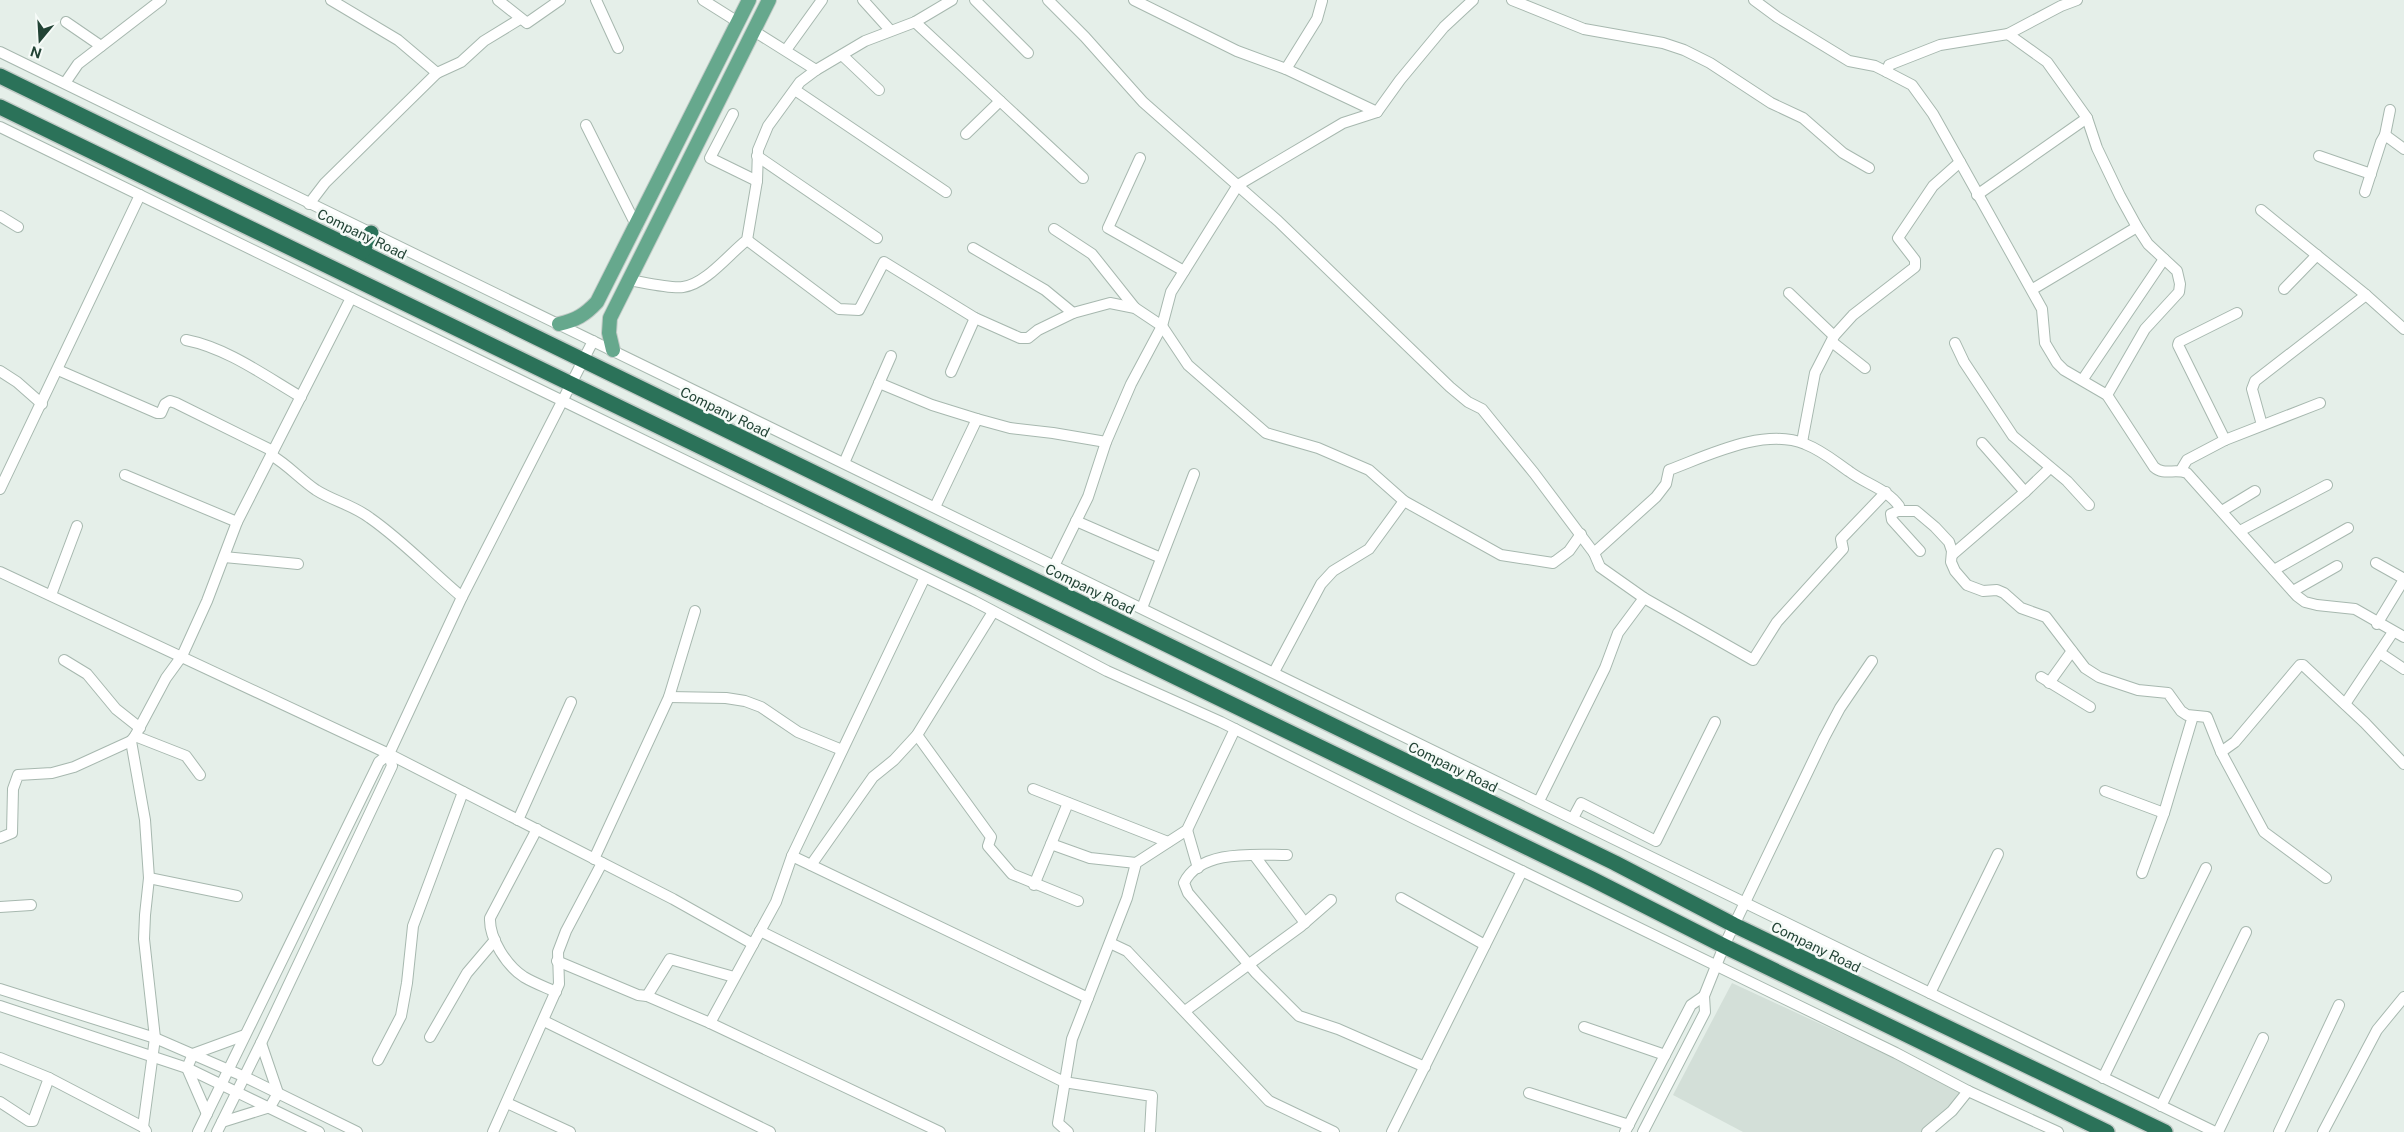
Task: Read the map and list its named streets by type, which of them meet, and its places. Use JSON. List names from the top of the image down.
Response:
{
  "streets": {
    "highway": ["Company Road"]
  },
  "north": "bottom"
}
